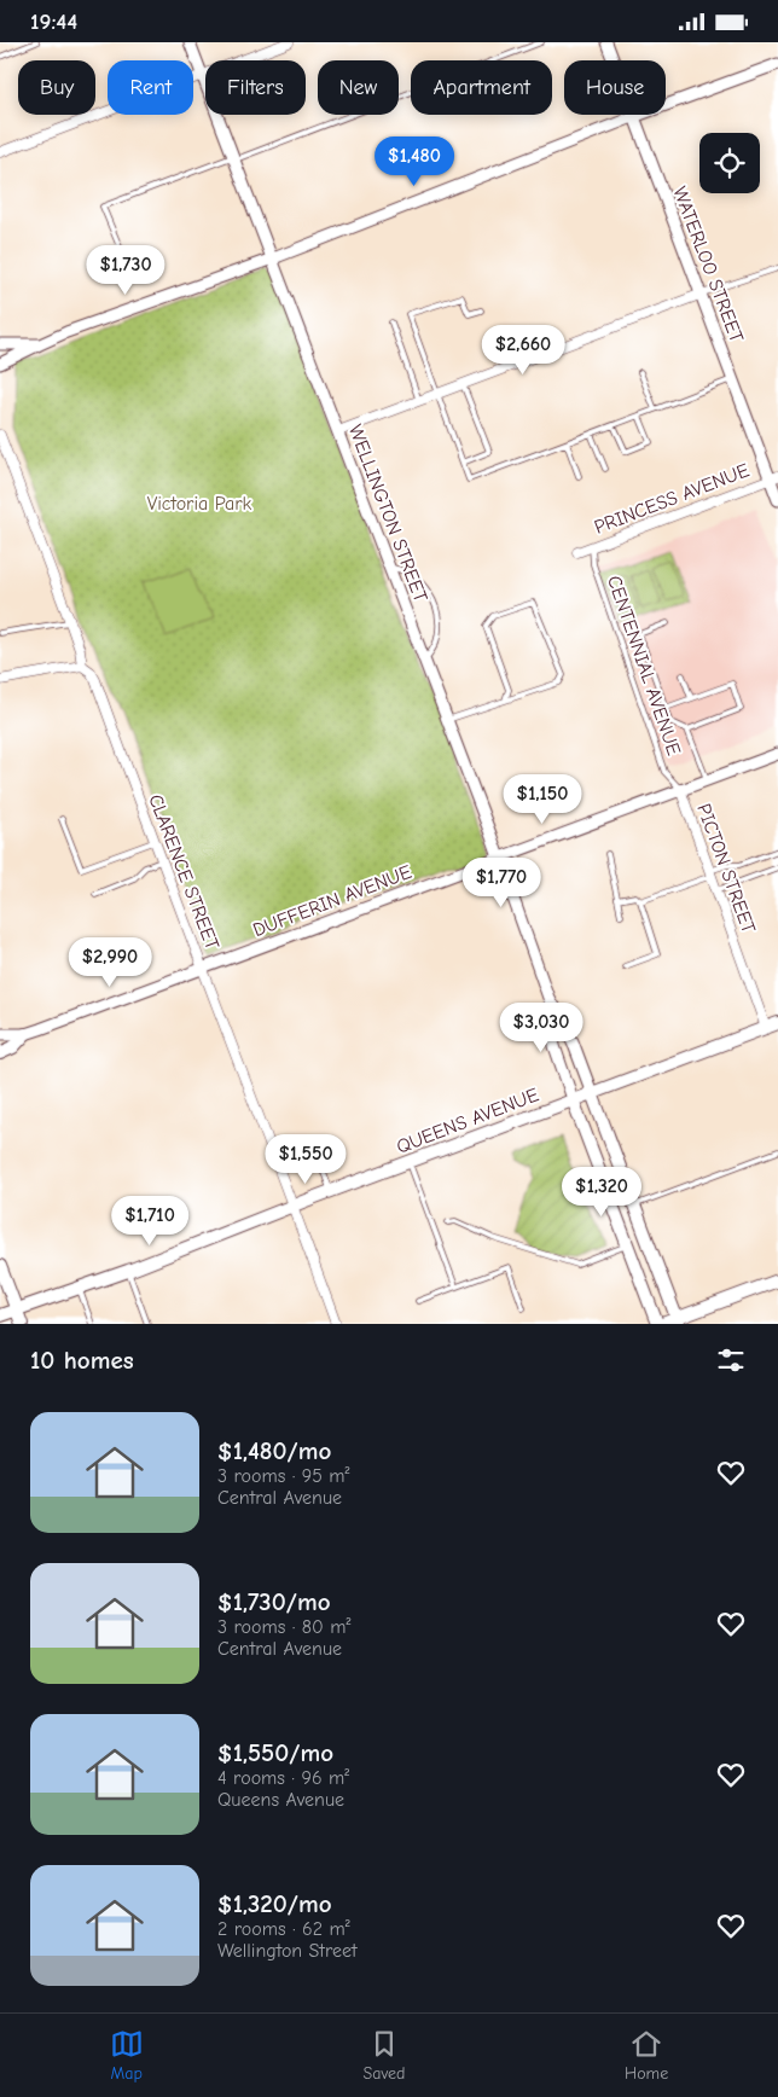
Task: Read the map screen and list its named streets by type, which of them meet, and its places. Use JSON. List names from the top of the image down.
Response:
{
  "streets": {
    "main road": ["WELLINGTON STREET", "QUEENS AVENUE"],
    "street": [
      "WATERLOO STREET",
      "PRINCESS AVENUE",
      "PICTON STREET",
      "CLARENCE STREET",
      "DUFFERIN AVENUE"
    ],
    "lane": ["CENTENNIAL AVENUE"]
  },
  "crossings": [
    ["WATERLOO STREET", "PRINCESS AVENUE"],
    ["PRINCESS AVENUE", "CENTENNIAL AVENUE"],
    ["WELLINGTON STREET", "DUFFERIN AVENUE"],
    ["WELLINGTON STREET", "QUEENS AVENUE"],
    ["CENTENNIAL AVENUE", "PICTON STREET"],
    ["CENTENNIAL AVENUE", "DUFFERIN AVENUE"],
    ["PICTON STREET", "DUFFERIN AVENUE"],
    ["PICTON STREET", "QUEENS AVENUE"],
    ["CLARENCE STREET", "DUFFERIN AVENUE"],
    ["CLARENCE STREET", "QUEENS AVENUE"]
  ],
  "parks": ["Victoria Park"],
  "page": {
    "status": "19:44",
    "chip": [
      "Buy",
      "Rent",
      "Filters",
      "New",
      "Apartment",
      "House"
    ],
    "price": [
      "$1,480",
      "$1,730",
      "$2,660",
      "$1,150",
      "$1,770",
      "$2,990",
      "$3,030",
      "$1,550",
      "$1,320",
      "$1,710"
    ],
    "heading": "10 homes",
    "list": [
      {
        "name": "$1,480/mo",
        "note": "3 rooms · 95 m² · Central Avenue"
      },
      {
        "name": "$1,730/mo",
        "note": "3 rooms · 80 m² · Central Avenue"
      },
      {
        "name": "$1,550/mo",
        "note": "4 rooms · 96 m² · Queens Avenue"
      },
      {
        "name": "$1,320/mo",
        "note": "2 rooms · 62 m² · Wellington Street"
      }
    ],
    "tabs": ["Map", "Saved", "Home"]
  }
}
